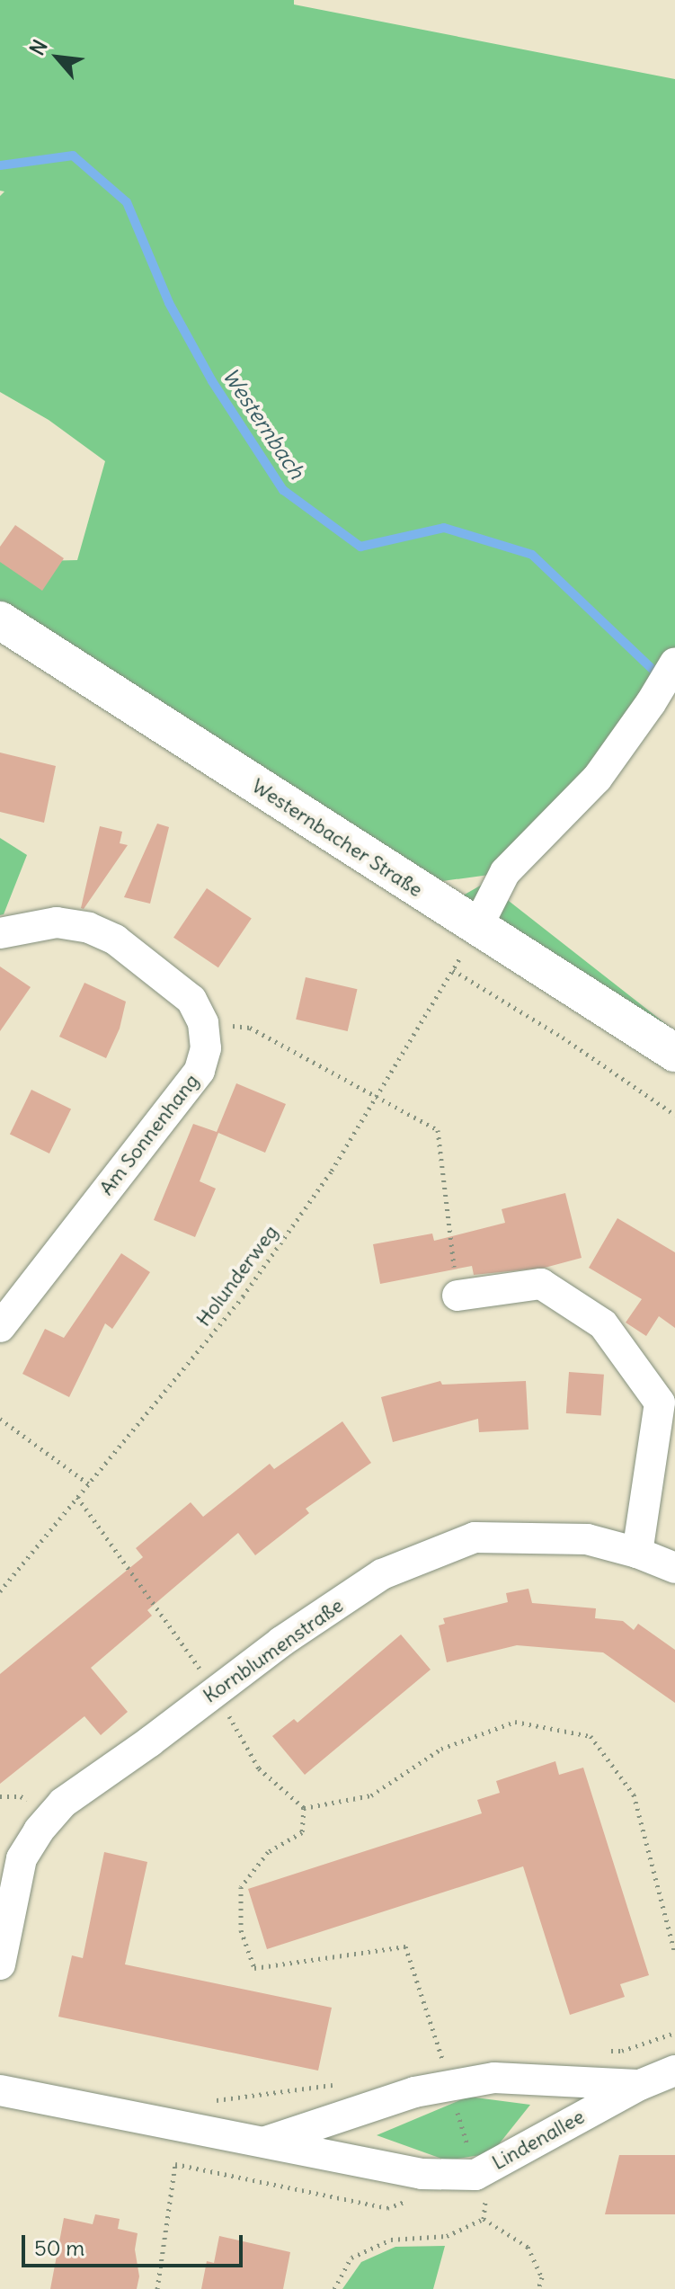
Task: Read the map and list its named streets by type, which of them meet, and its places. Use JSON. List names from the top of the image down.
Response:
{
  "streets": {
    "street": [
      "Westernbacher Straße",
      "Am Sonnenhang",
      "Kornblumenstraße",
      "Lindenallee"
    ],
    "path": ["Holunderweg"]
  },
  "water": ["Westernbach"],
  "scale_bar": "50 m",
  "north": "top left"
}
